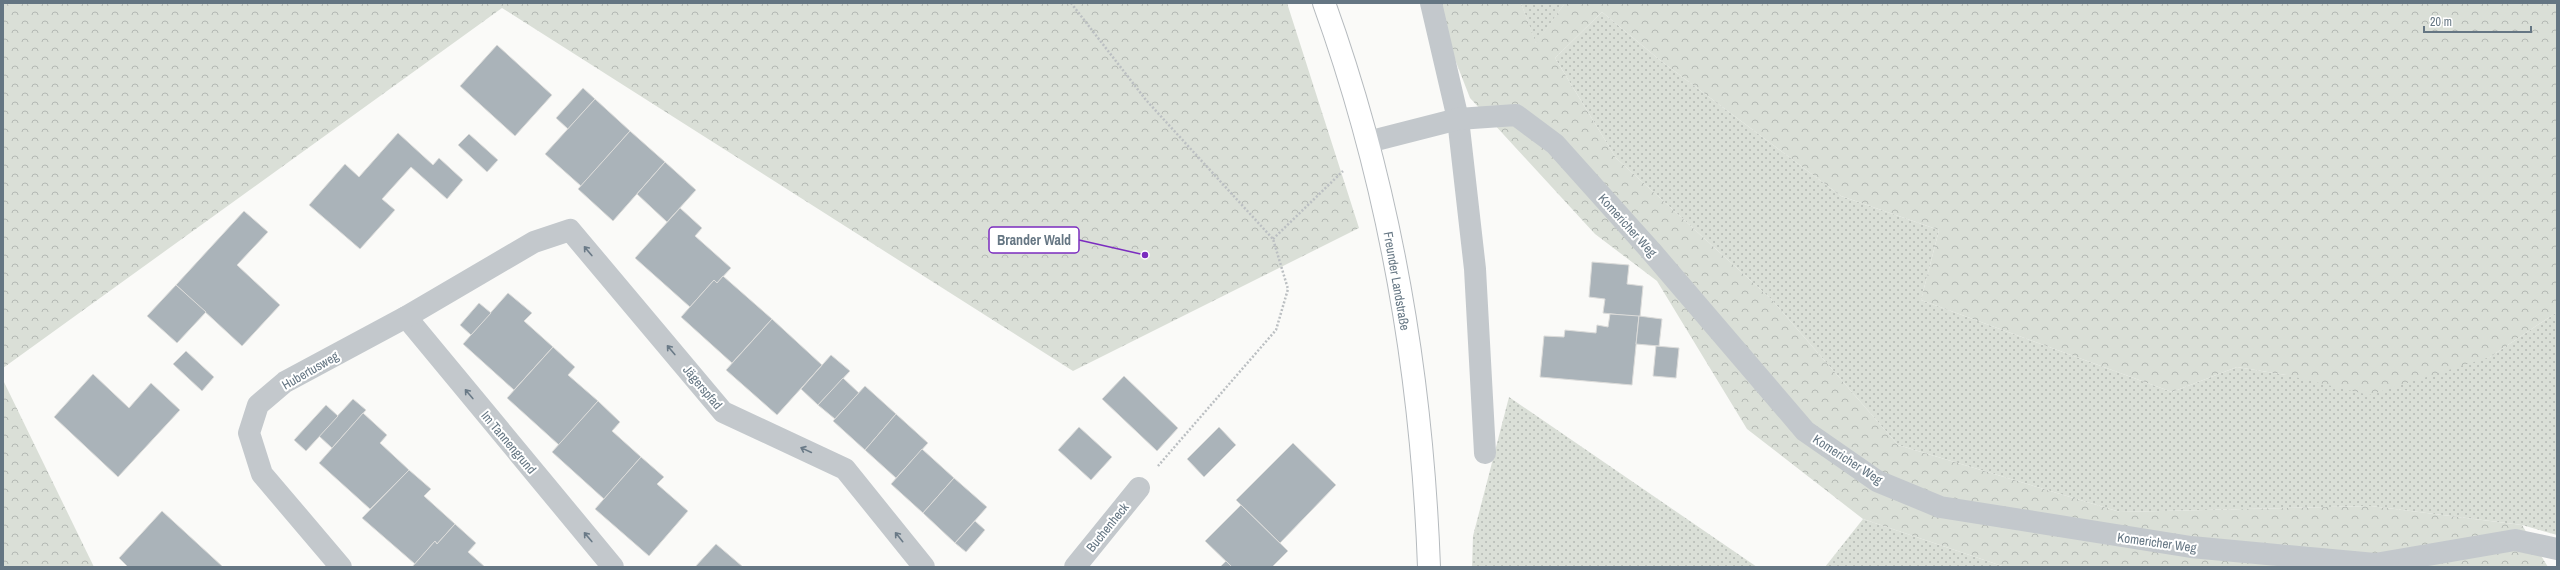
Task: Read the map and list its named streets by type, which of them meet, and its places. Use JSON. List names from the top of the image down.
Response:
{
  "streets": {
    "main road": ["Freunder Landstraße"],
    "street": [
      "Komericher Weg",
      "Hubertusweg",
      "Jägerspfad",
      "Im Tannengrund",
      "Buchenheck"
    ]
  },
  "crossings": [
    ["Komericher Weg", "Freunder Landstraße"],
    ["Hubertusweg", "Jägerspfad"],
    ["Hubertusweg", "Im Tannengrund"]
  ],
  "one_way": ["Jägerspfad", "Im Tannengrund"],
  "places": ["Brander Wald"],
  "scale_bar": "20 m"
}
